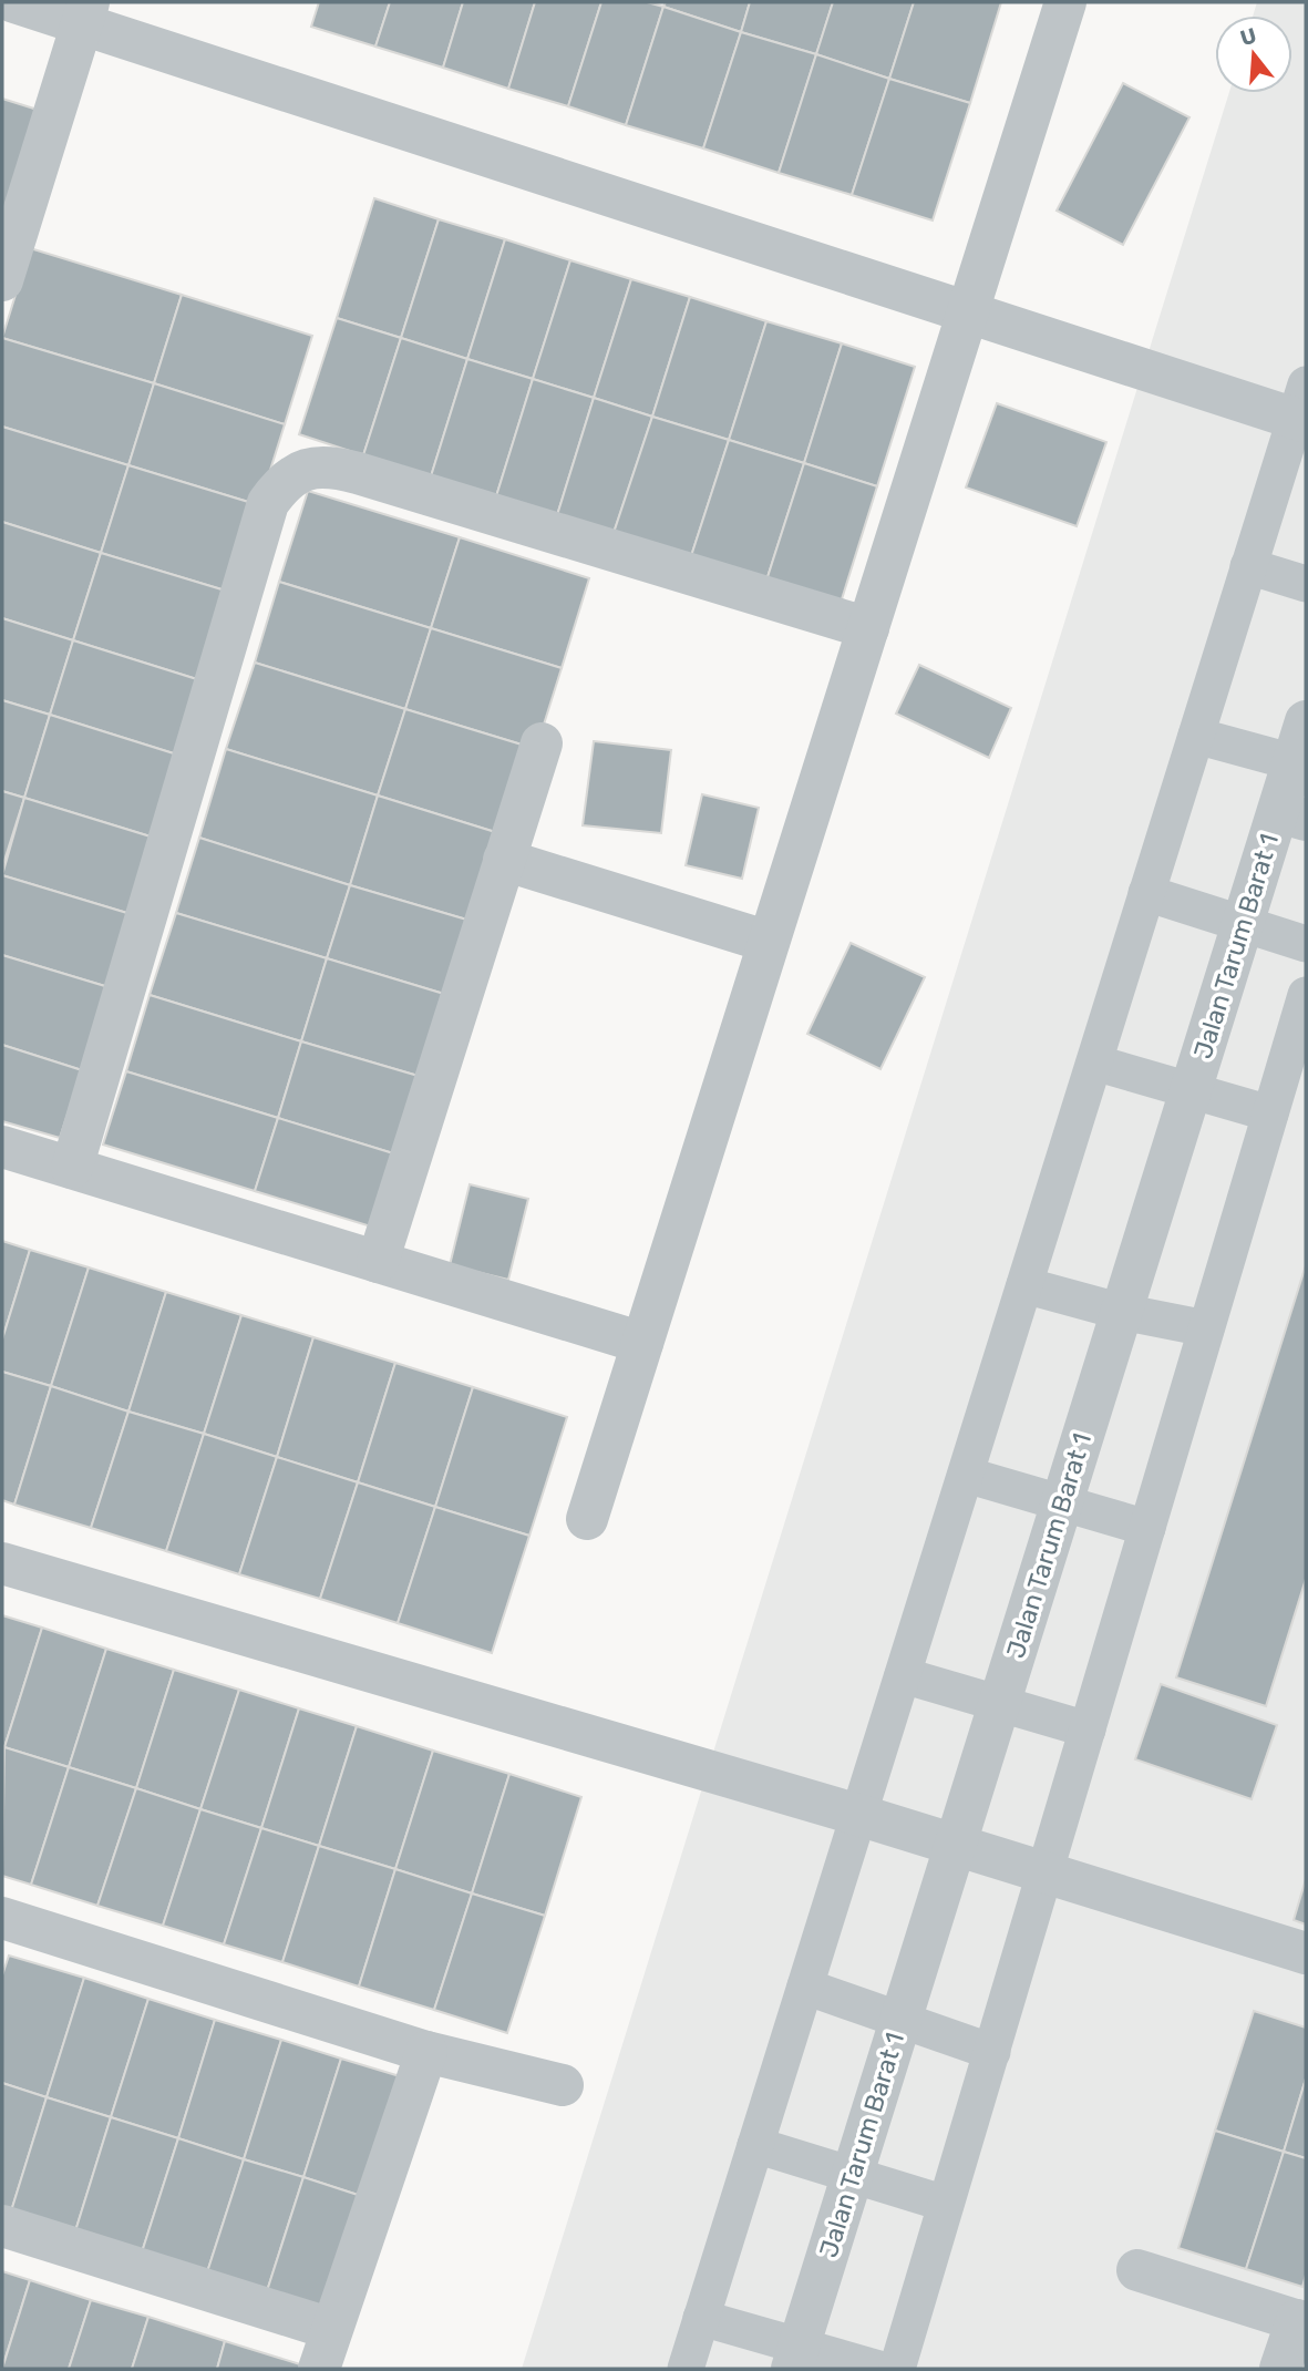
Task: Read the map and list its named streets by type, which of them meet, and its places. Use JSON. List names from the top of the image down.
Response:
{
  "streets": {
    "street": ["Jalan Tarum Barat 1"]
  },
  "north": "top"
}
